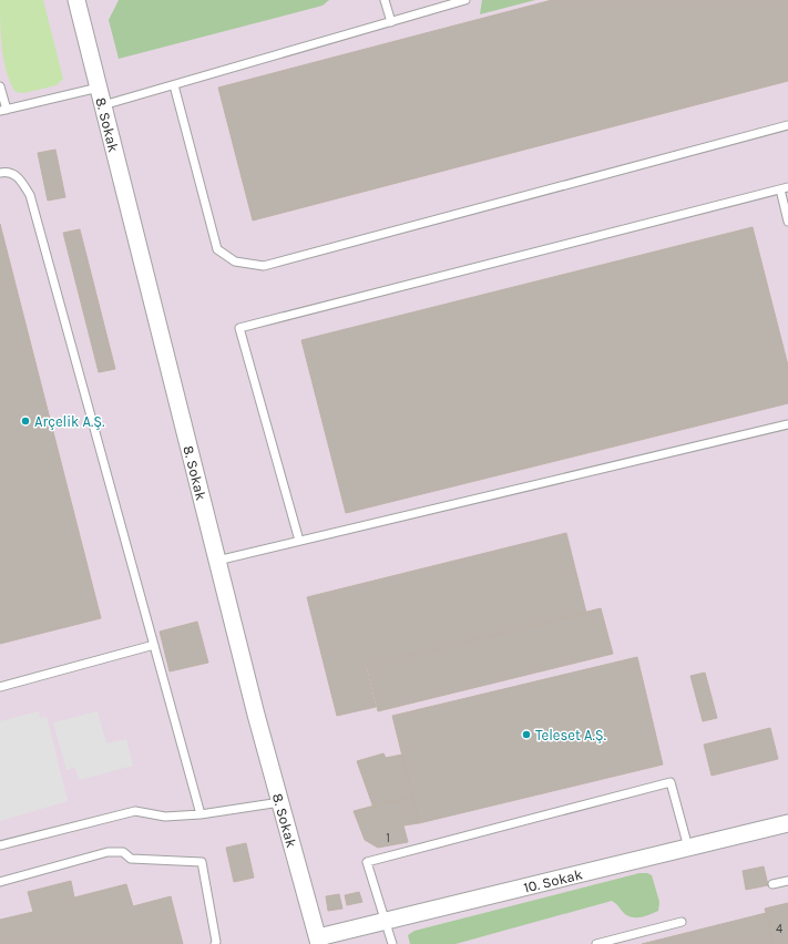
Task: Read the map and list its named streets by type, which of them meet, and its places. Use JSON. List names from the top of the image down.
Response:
{
  "streets": {
    "street": ["8. Sokak", "10. Sokak"]
  },
  "crossings": [
    ["8. Sokak", "10. Sokak"]
  ],
  "places": ["Arçelik A.Ş.", "Teleset A.Ş."],
  "house_numbers": ["1", "4"]
}
